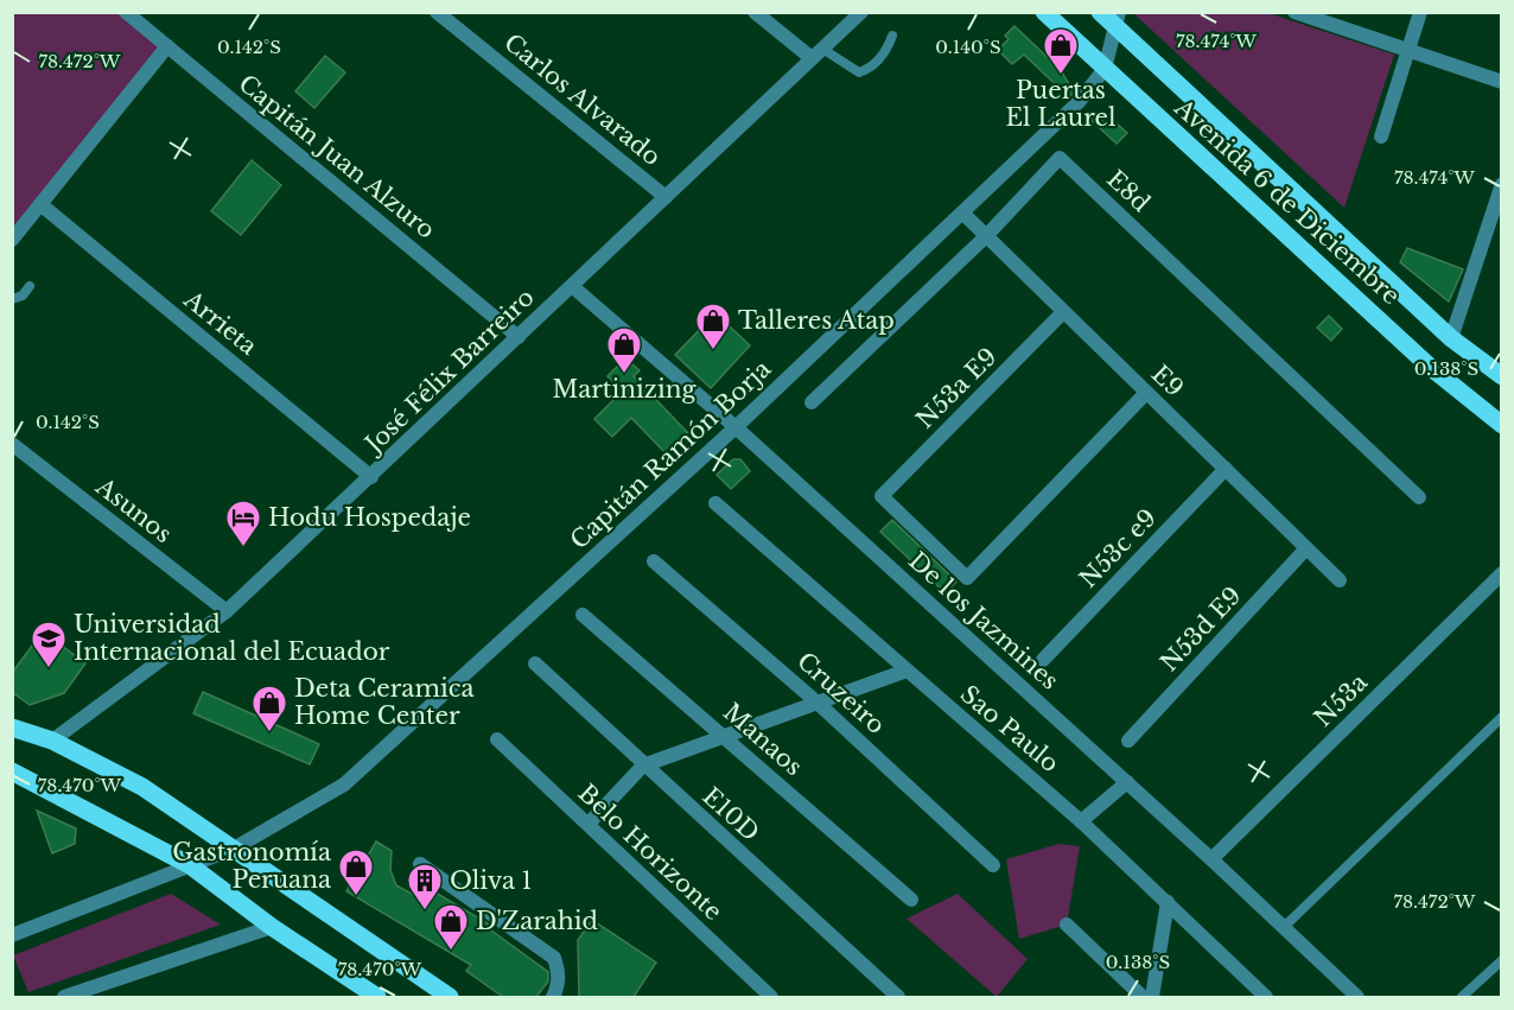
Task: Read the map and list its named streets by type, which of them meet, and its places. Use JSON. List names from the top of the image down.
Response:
{
  "streets": {
    "main road": ["Avenida 6 de Diciembre"],
    "street": [
      "Carlos Alvarado",
      "Capitán Juan Alzuro",
      "E8d",
      "Arrieta",
      "José Félix Barreiro",
      "E9",
      "N53a E9",
      "Capitán Ramón Borja",
      "Asunos",
      "N53c e9",
      "De los Jazmines",
      "N53d E9",
      "Cruzeiro",
      "N53a",
      "Sao Paulo",
      "Manaos",
      "E10D",
      "Belo Horizonte"
    ]
  },
  "crossings": [
    ["Carlos Alvarado", "José Félix Barreiro"],
    ["Capitán Juan Alzuro", "José Félix Barreiro"],
    ["E8d", "E9"],
    ["Avenida 6 de Diciembre", "Capitán Ramón Borja"],
    ["Arrieta", "José Félix Barreiro"],
    ["José Félix Barreiro", "Asunos"],
    ["José Félix Barreiro", "De los Jazmines"],
    ["E9", "N53a E9"],
    ["E9", "Capitán Ramón Borja"],
    ["E9", "N53c e9"],
    ["E9", "N53d E9"],
    ["Capitán Ramón Borja", "De los Jazmines"],
    ["De los Jazmines", "N53a"]
  ],
  "places": {
    "shop": [
      "Puertas El Laurel",
      "Talleres Atap",
      "Martinizing",
      "Deta Ceramica Home Center",
      "Gastronomía Peruana",
      "D'Zarahid"
    ],
    "hotel": ["Hodu Hospedaje"],
    "school or university": ["Universidad Internacional del Ecuador"],
    "building": ["Oliva 1"]
  },
  "coordinates": [
    "78.474°W",
    "0.142°S",
    "0.140°S",
    "78.472°W",
    "0.138°S",
    "78.470°W"
  ]
}
